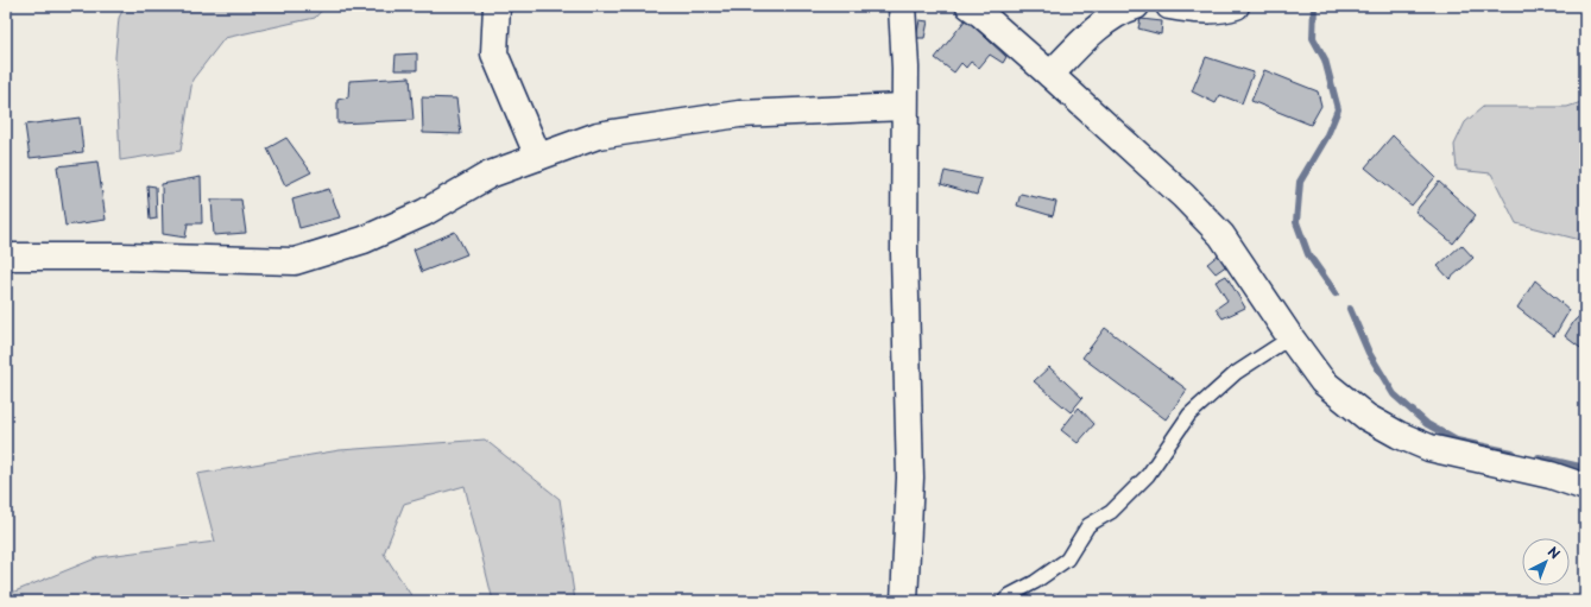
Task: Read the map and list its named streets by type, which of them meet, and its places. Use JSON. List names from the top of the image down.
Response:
{
  "north": "top right"
}
